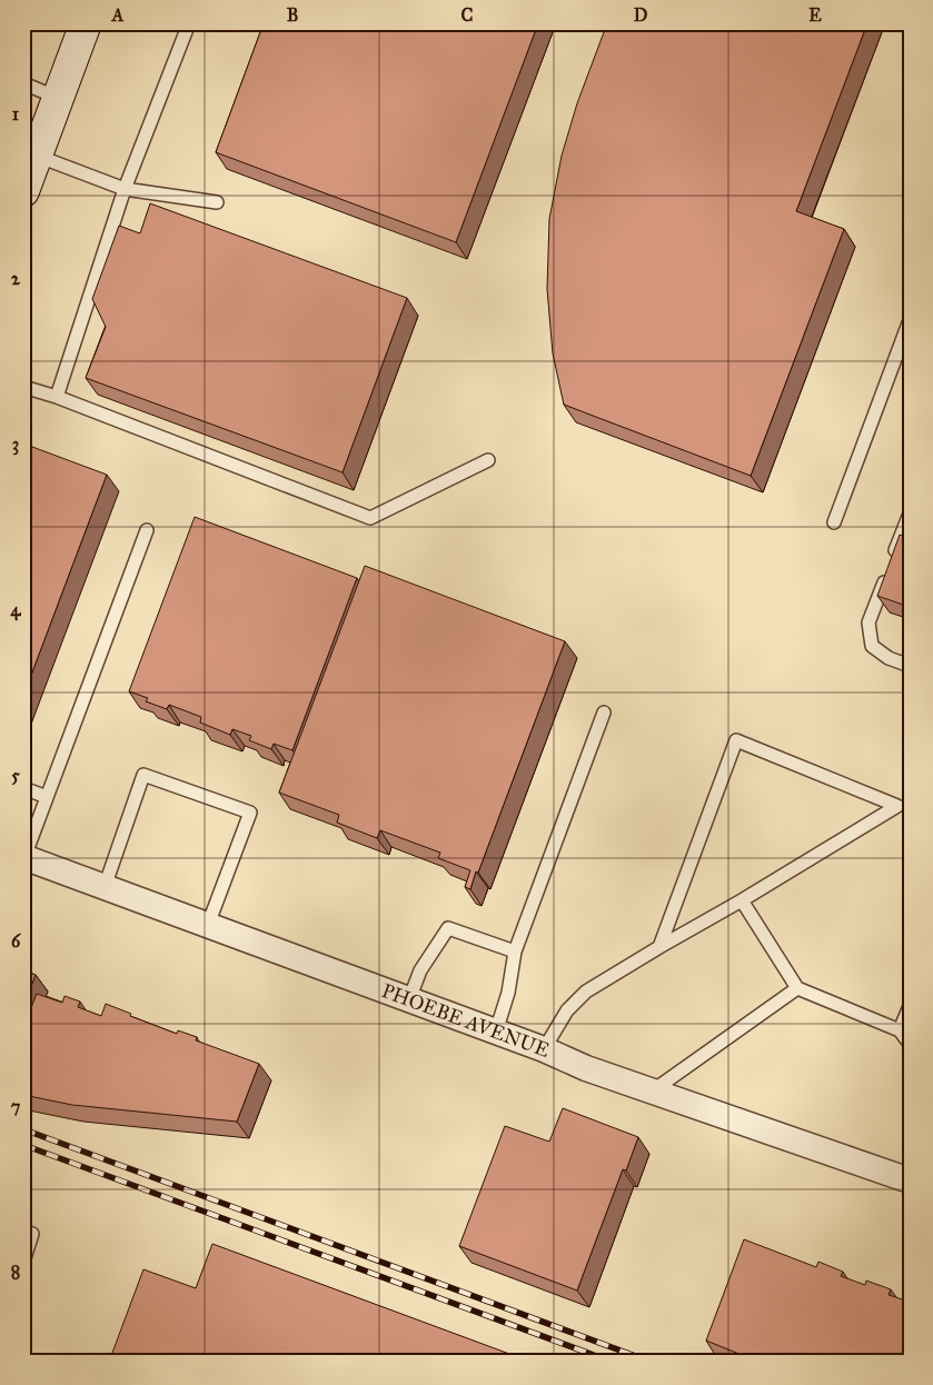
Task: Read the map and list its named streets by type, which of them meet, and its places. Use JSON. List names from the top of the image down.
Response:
{
  "streets": {
    "street": ["PHOEBE AVENUE"]
  },
  "grid": {
    "columns": [
      "A",
      "B",
      "C",
      "D",
      "E"
    ],
    "rows": [
      "1",
      "2",
      "3",
      "4",
      "5",
      "6",
      "7",
      "8"
    ]
  }
}
